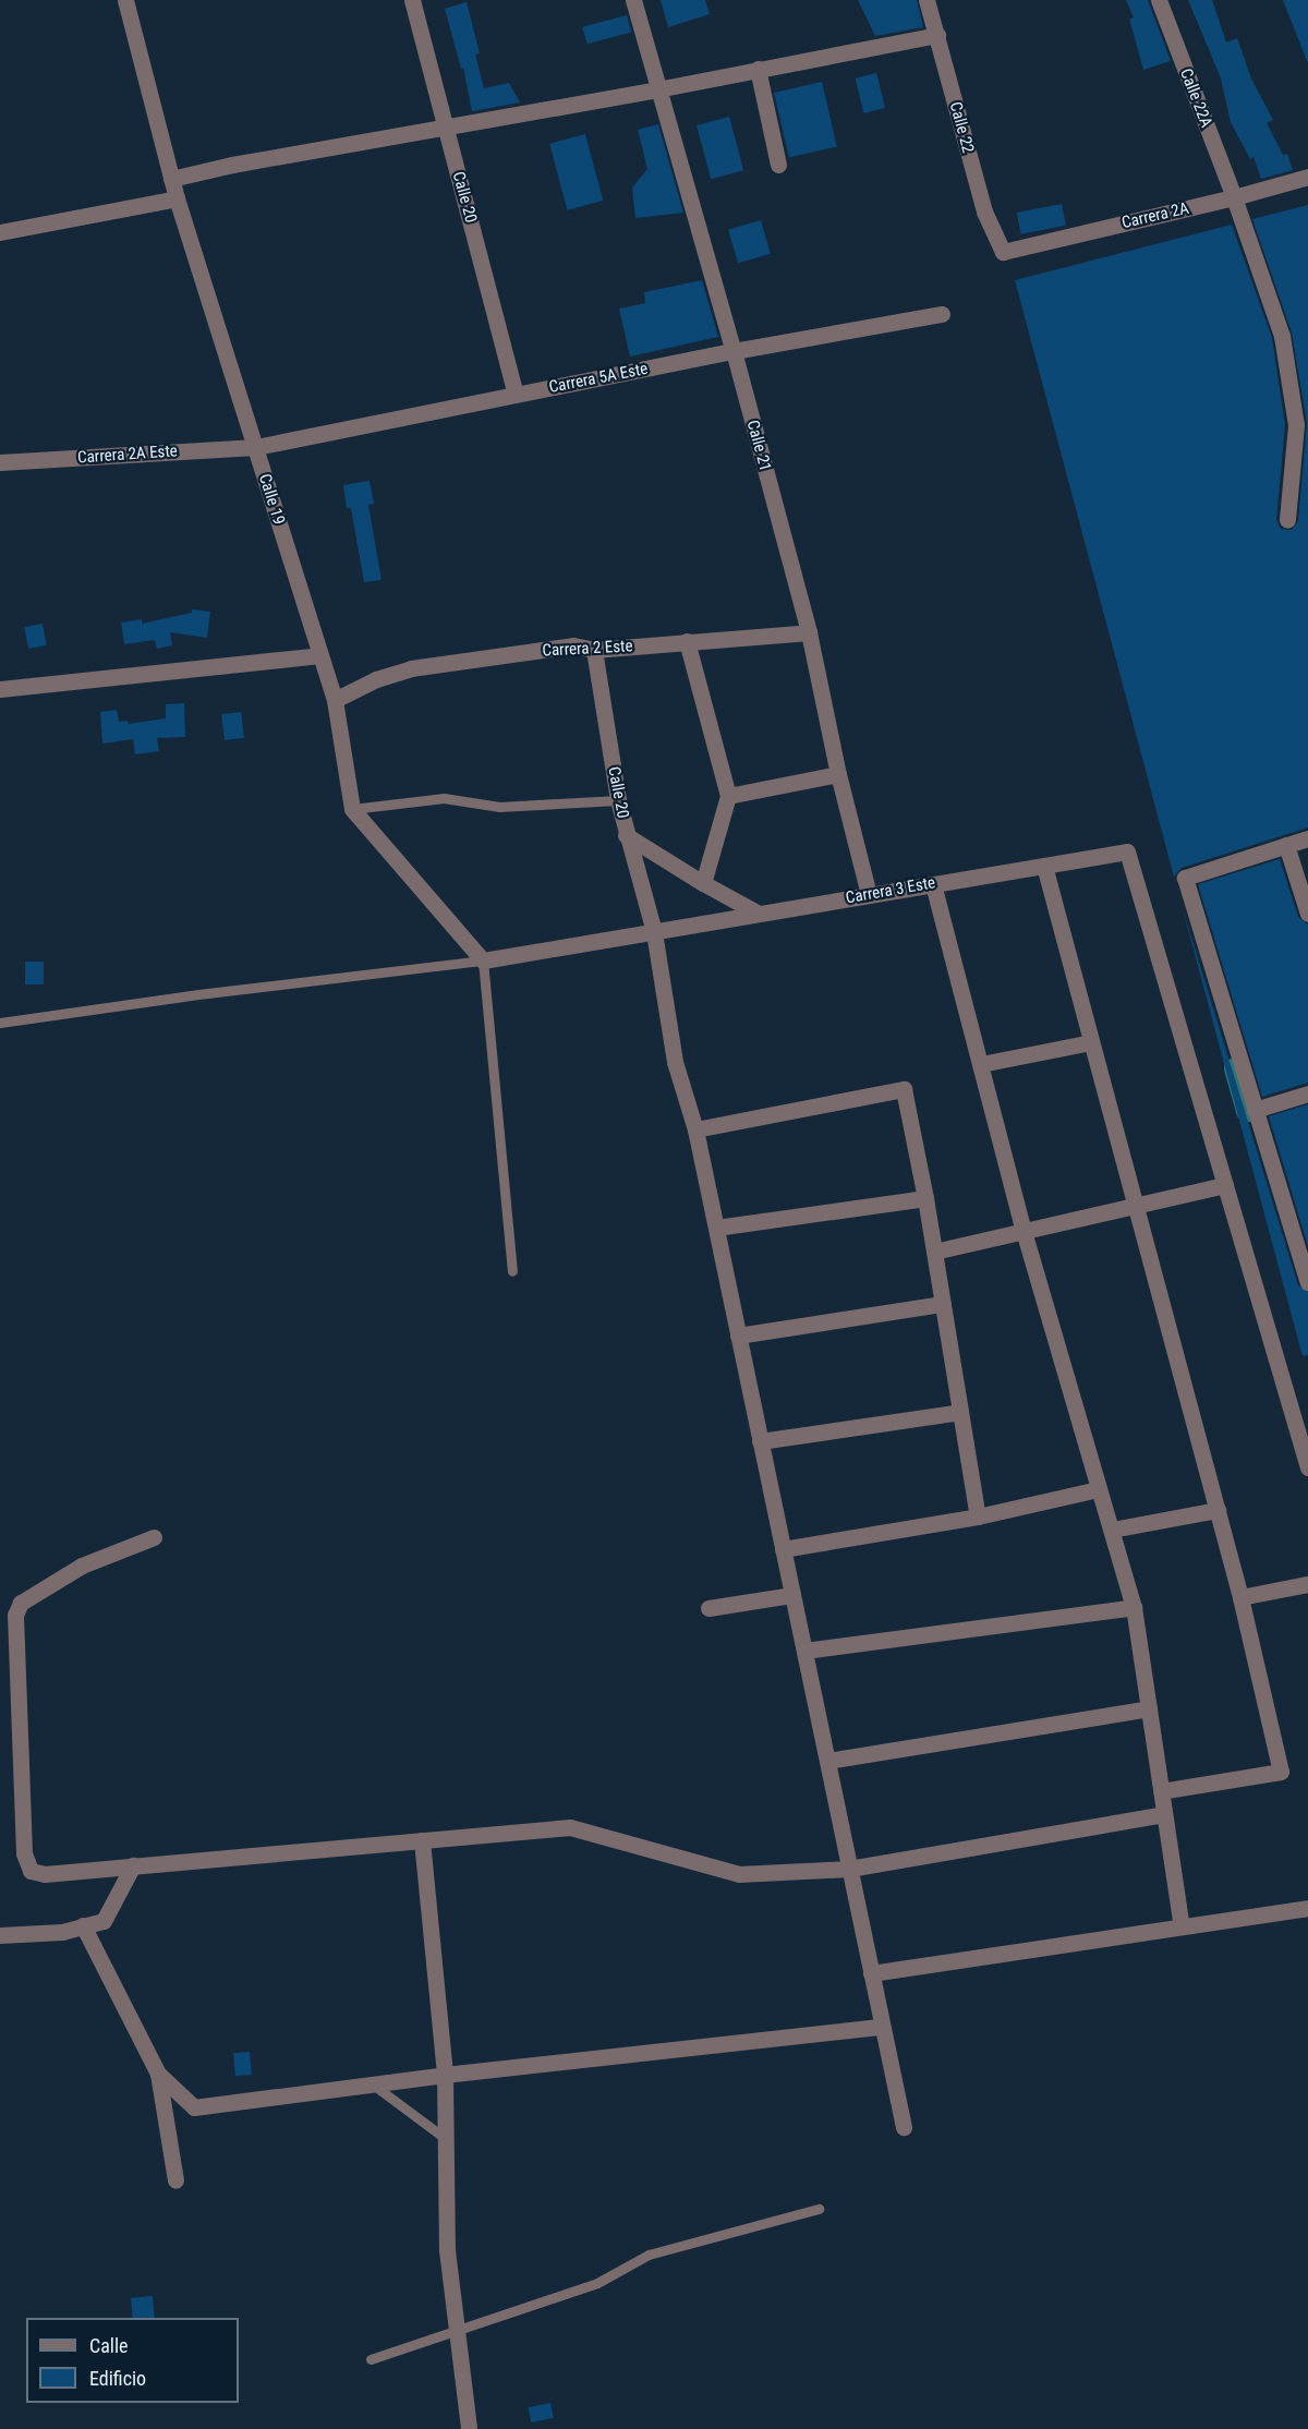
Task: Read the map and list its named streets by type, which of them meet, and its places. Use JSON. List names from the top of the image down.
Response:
{
  "streets": {
    "street": [
      "Calle 22A",
      "Calle 22",
      "Calle 20",
      "Carrera 2A",
      "Carrera 5A Este",
      "Calle 21",
      "Carrera 2A Este",
      "Calle 19",
      "Carrera 2 Este",
      "Carrera 3 Este"
    ]
  },
  "crossings": [
    ["Calle 22A", "Carrera 2A"],
    ["Calle 22", "Carrera 2A"],
    ["Calle 20", "Carrera 5A Este"],
    ["Calle 20", "Carrera 2 Este"],
    ["Calle 20", "Carrera 3 Este"],
    ["Carrera 5A Este", "Calle 21"],
    ["Carrera 5A Este", "Carrera 2A Este"],
    ["Carrera 5A Este", "Calle 19"],
    ["Calle 21", "Carrera 2 Este"],
    ["Calle 21", "Carrera 3 Este"],
    ["Carrera 2A Este", "Calle 19"],
    ["Calle 19", "Carrera 2 Este"]
  ],
  "legend": ["Calle", "Edificio"]
}
